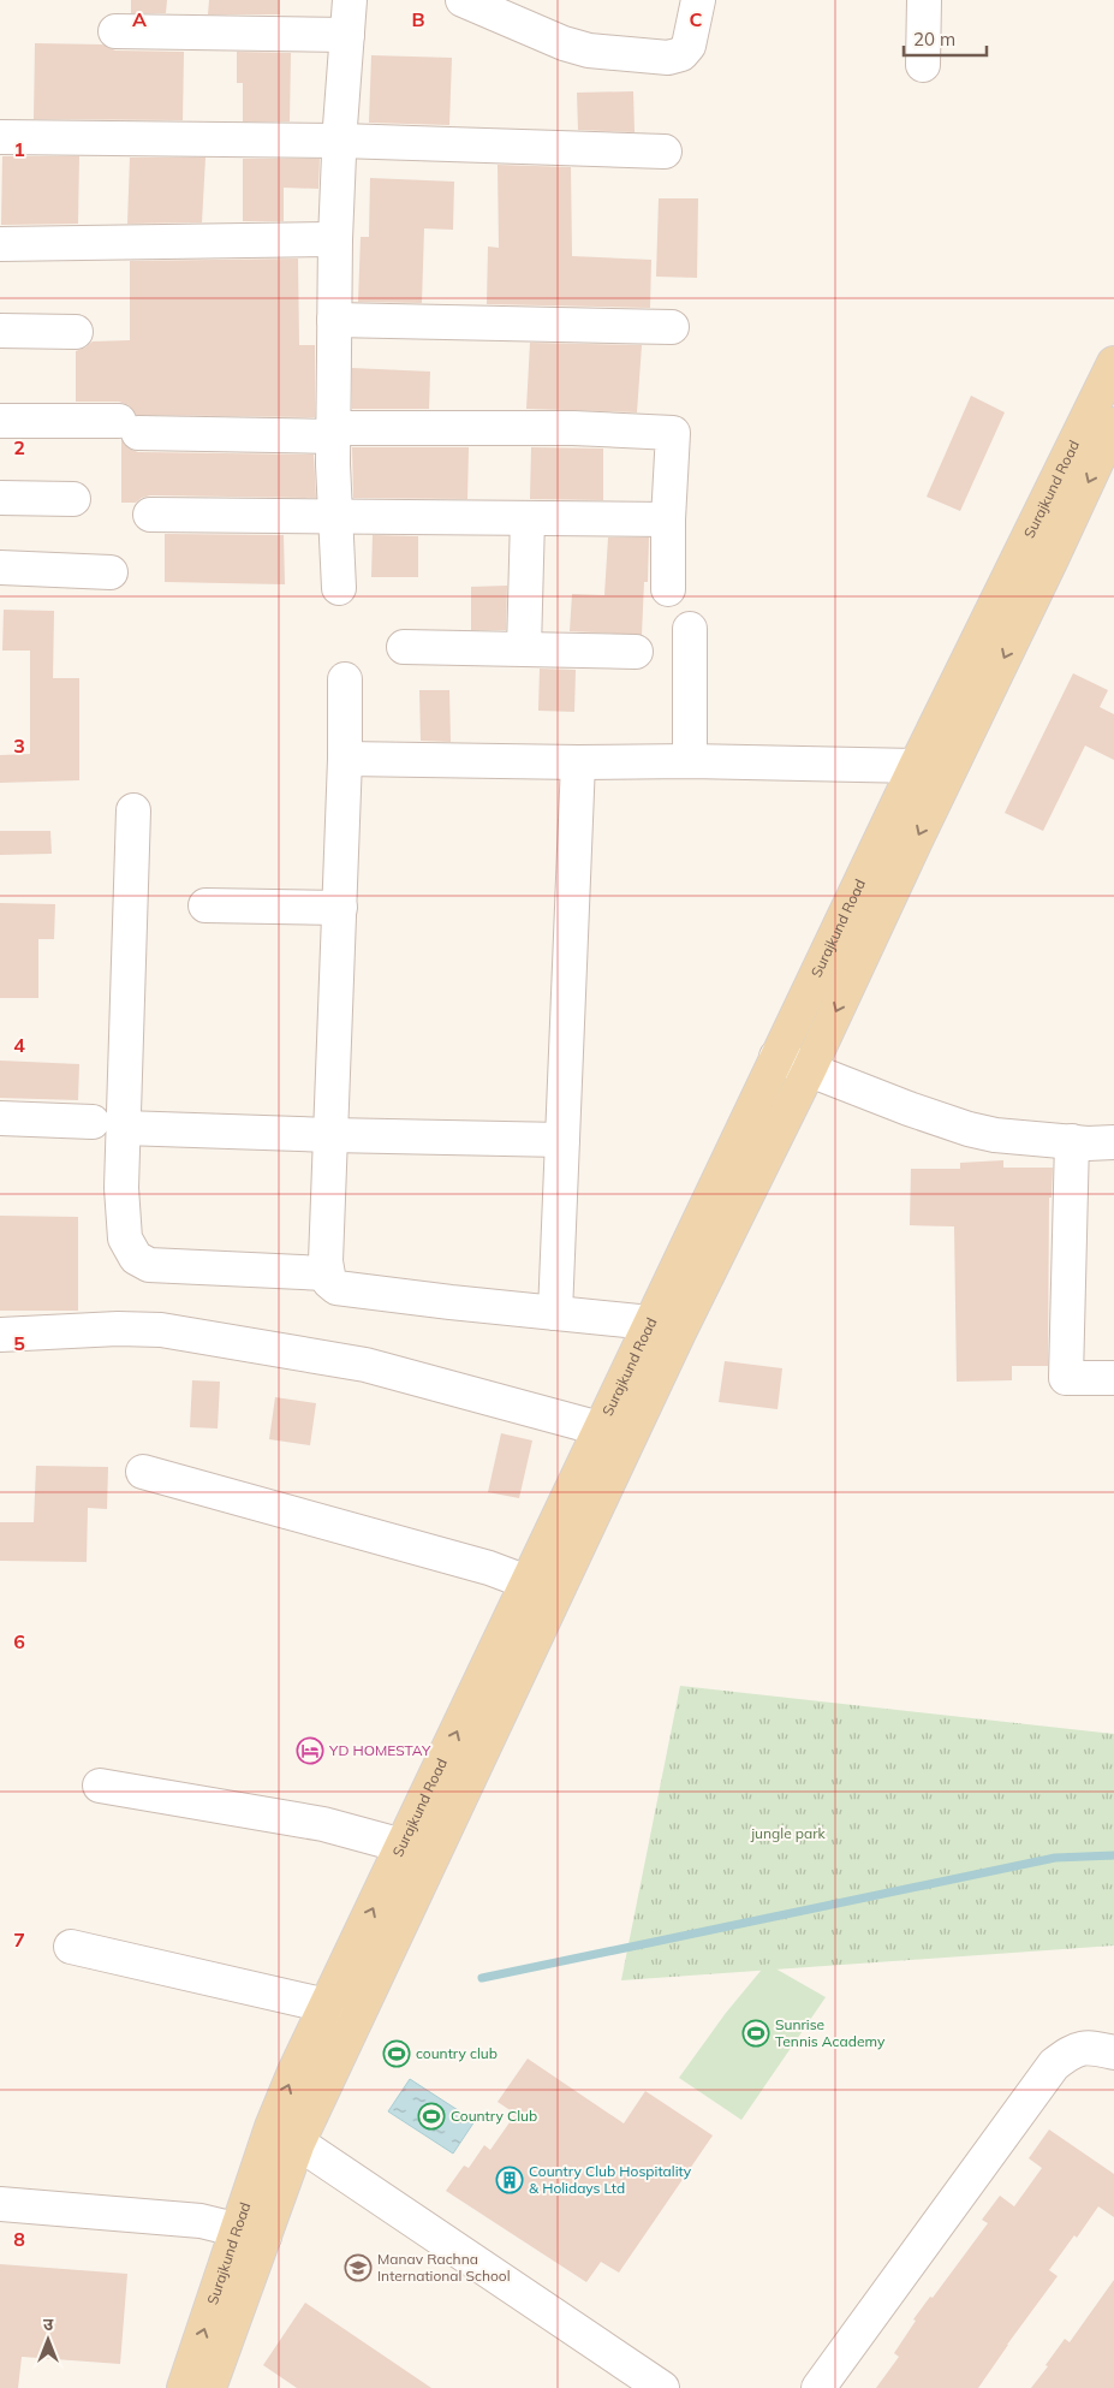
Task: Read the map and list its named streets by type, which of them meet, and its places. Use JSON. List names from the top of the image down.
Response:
{
  "streets": {
    "main road": ["Surajkund Road"]
  },
  "parks": ["jungle park"],
  "places": {
    "hotel": ["YD HOMESTAY"],
    "sports": ["Sunrise Tennis Academy", "country club", "Country Club"],
    "building": ["Country Club Hospitality & Holidays Ltd"],
    "school or university": ["Manav Rachna International School"]
  },
  "scale_bar": "20 m",
  "north": "top",
  "grid": {
    "columns": ["A", "B", "C"],
    "rows": [
      "1",
      "2",
      "3",
      "4",
      "5",
      "6",
      "7",
      "8"
    ]
  }
}
